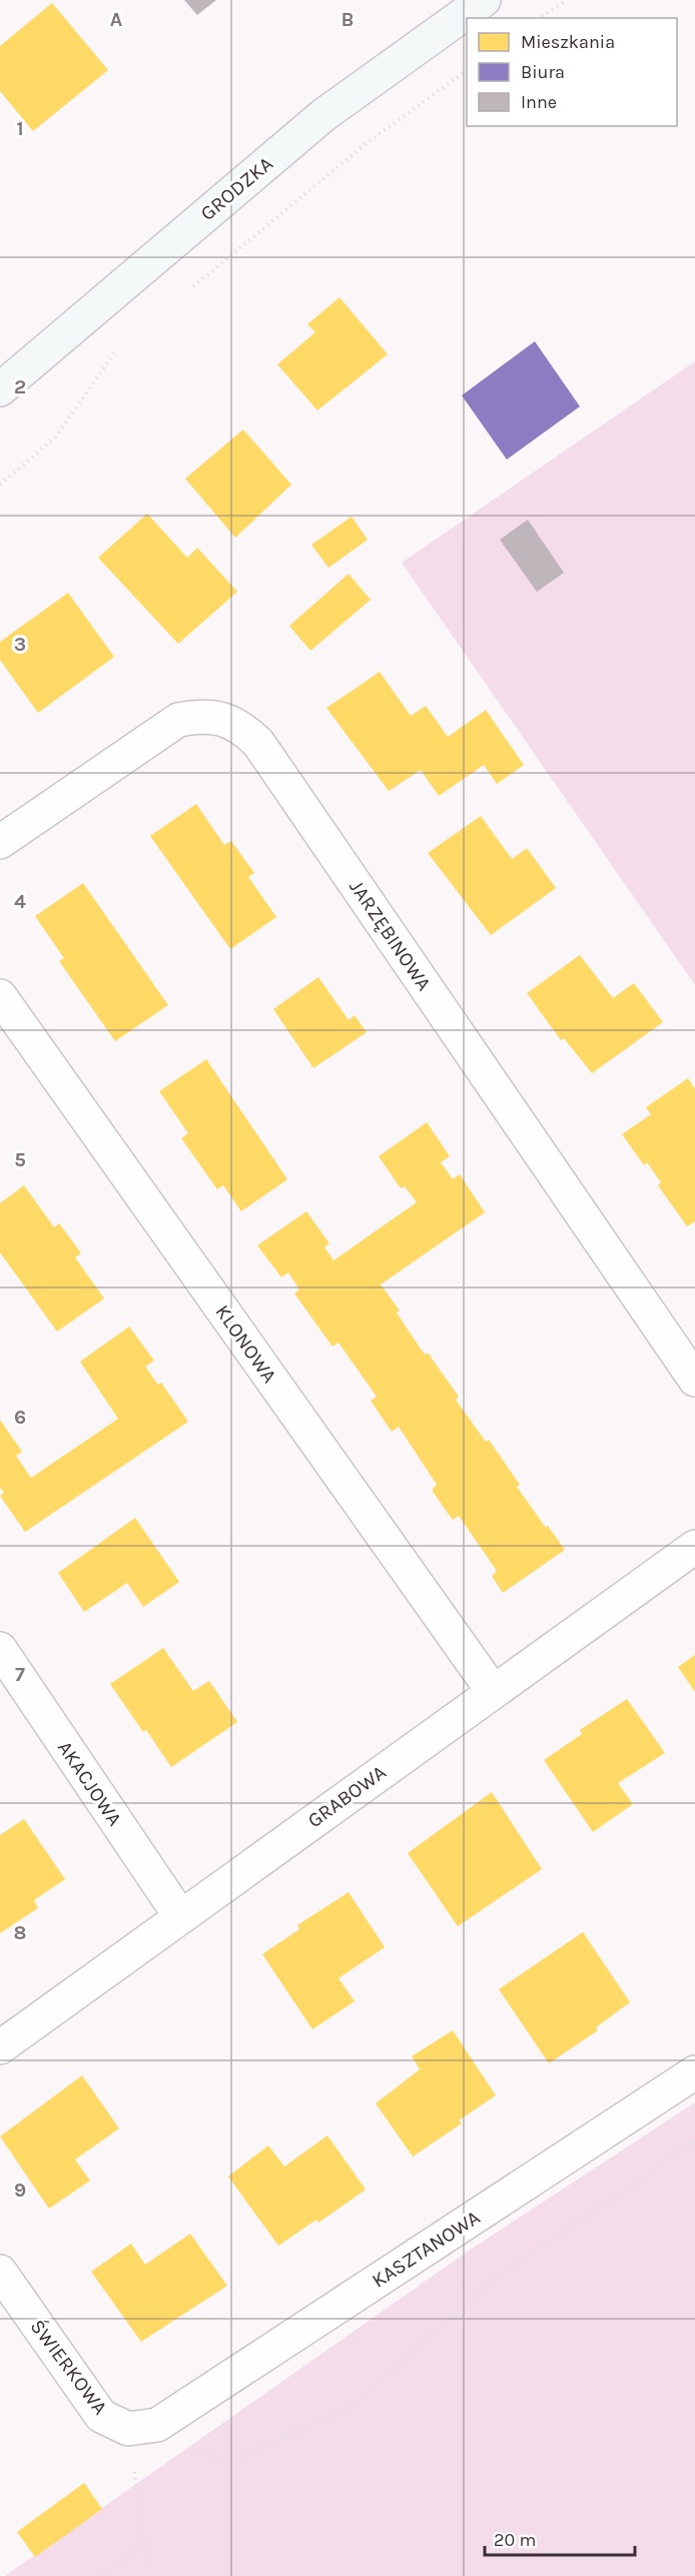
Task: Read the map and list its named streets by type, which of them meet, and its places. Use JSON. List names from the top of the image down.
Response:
{
  "streets": {
    "street": [
      "GRODZKA",
      "JARZĘBINOWA",
      "KLONOWA",
      "AKACJOWA",
      "GRABOWA",
      "KASZTANOWA",
      "ŚWIERKOWA"
    ]
  },
  "crossings": [
    ["KLONOWA", "GRABOWA"],
    ["AKACJOWA", "GRABOWA"],
    ["KASZTANOWA", "ŚWIERKOWA"]
  ],
  "legend": ["Mieszkania", "Biura", "Inne"],
  "scale_bar": "20 m",
  "grid": {
    "columns": ["A", "B"],
    "rows": [
      "1",
      "2",
      "3",
      "4",
      "5",
      "6",
      "7",
      "8",
      "9"
    ]
  }
}
